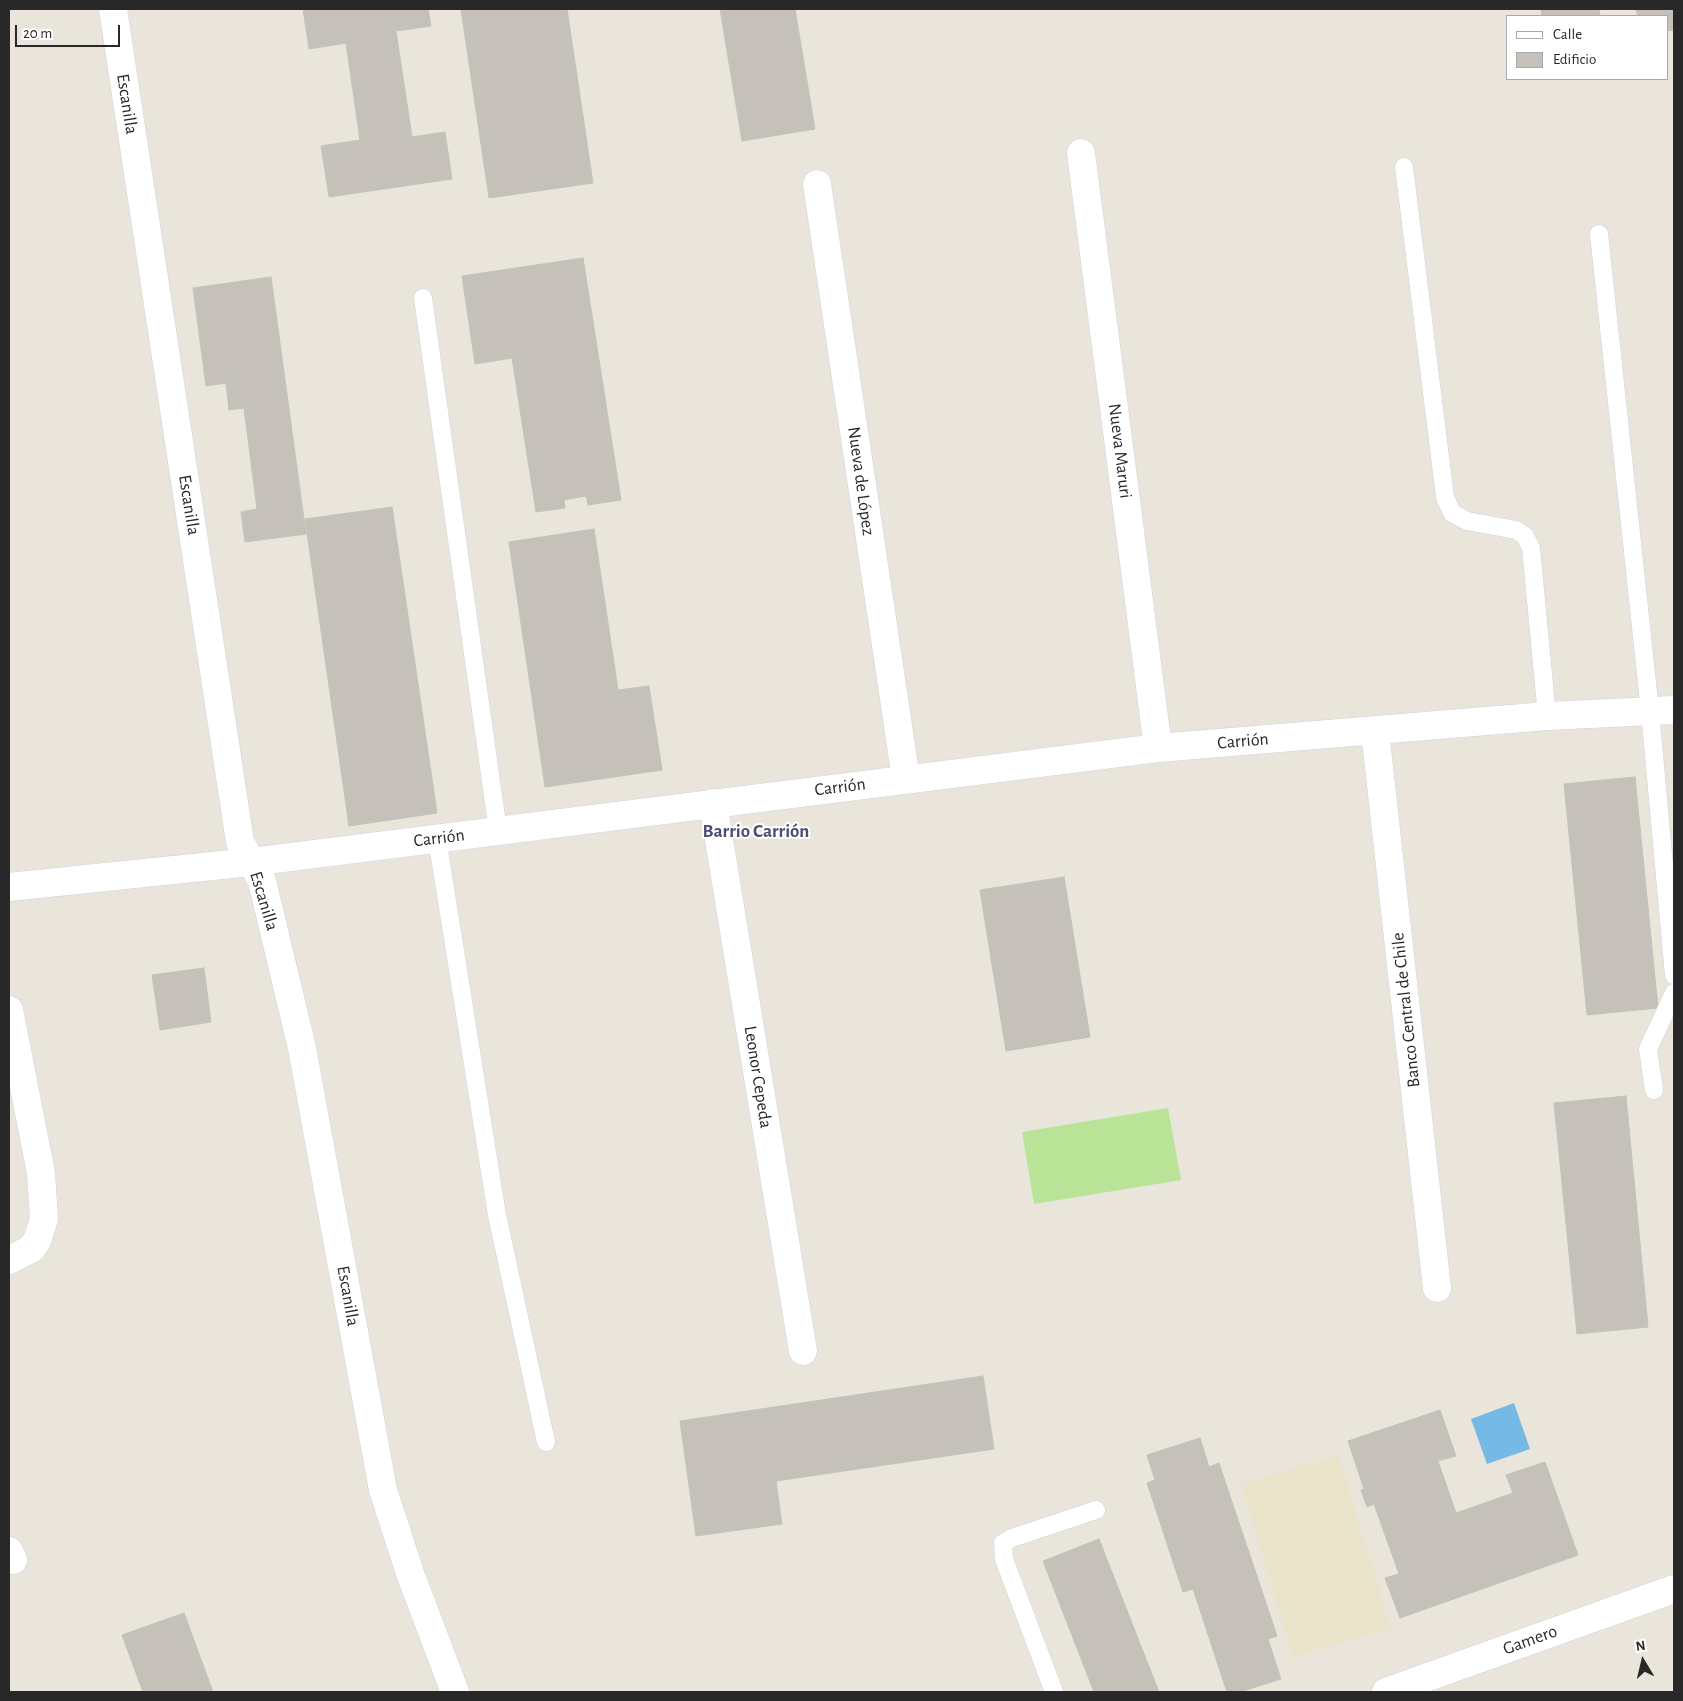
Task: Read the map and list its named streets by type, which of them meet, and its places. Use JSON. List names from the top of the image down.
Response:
{
  "streets": {
    "street": [
      "Escanilla",
      "Nueva Maruri",
      "Nueva de López",
      "Carrión",
      "Banco Central de Chile",
      "Leonor Cepeda",
      "Gamero"
    ]
  },
  "crossings": [
    ["Escanilla", "Carrión"],
    ["Nueva Maruri", "Carrión"],
    ["Nueva de López", "Carrión"],
    ["Carrión", "Banco Central de Chile"],
    ["Carrión", "Leonor Cepeda"]
  ],
  "districts": ["Barrio Carrión"],
  "legend": ["Calle", "Edificio"],
  "scale_bar": "20 m",
  "north": "top"
}
